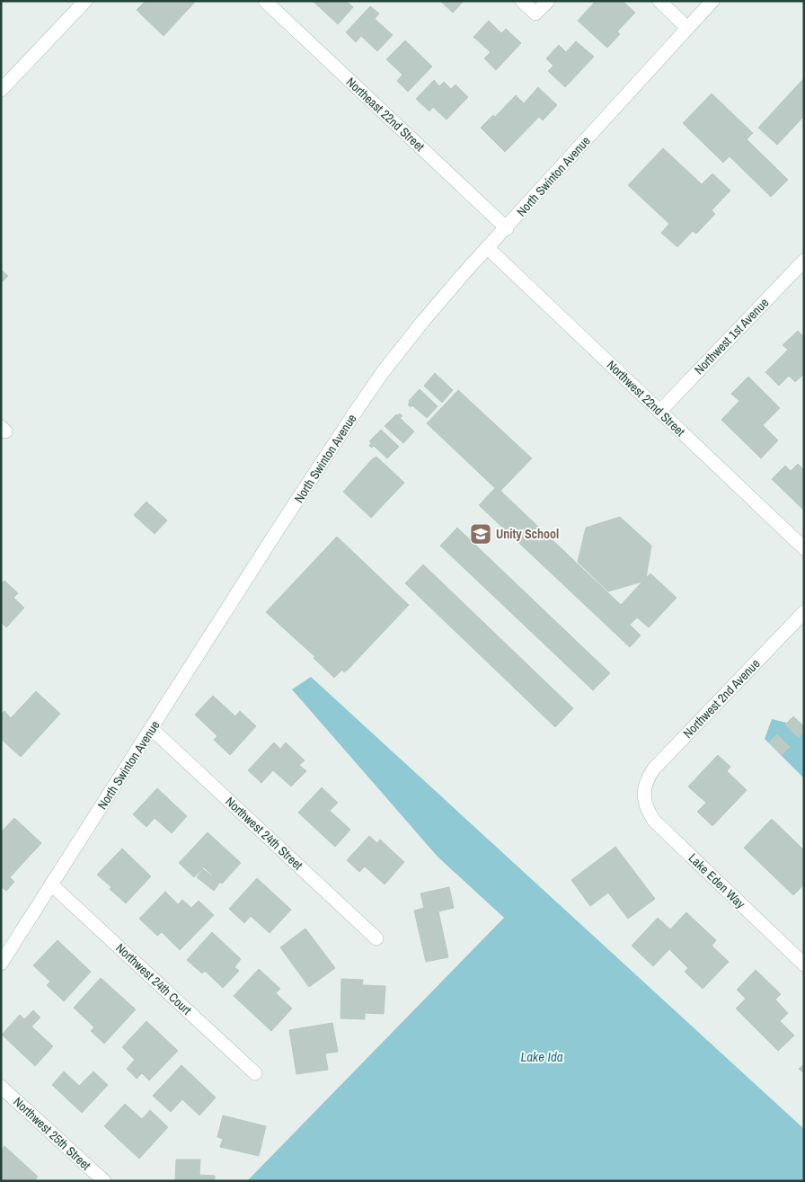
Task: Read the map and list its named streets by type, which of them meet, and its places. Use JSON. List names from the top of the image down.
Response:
{
  "streets": {
    "street": [
      "Northeast 22nd Street",
      "North Swinton Avenue",
      "Northwest 1st Avenue",
      "Northwest 22nd Street",
      "Northwest 2nd Avenue",
      "Northwest 24th Street",
      "Lake Eden Way",
      "Northwest 24th Court",
      "Northwest 25th Street"
    ]
  },
  "crossings": [
    ["Northeast 22nd Street", "North Swinton Avenue"],
    ["North Swinton Avenue", "Northwest 22nd Street"],
    ["North Swinton Avenue", "Northwest 24th Street"],
    ["North Swinton Avenue", "Northwest 24th Court"],
    ["Northwest 1st Avenue", "Northwest 22nd Street"],
    ["Northwest 2nd Avenue", "Lake Eden Way"]
  ],
  "water": ["Lake Ida"],
  "places": {
    "school or university": ["Unity School"]
  }
}
